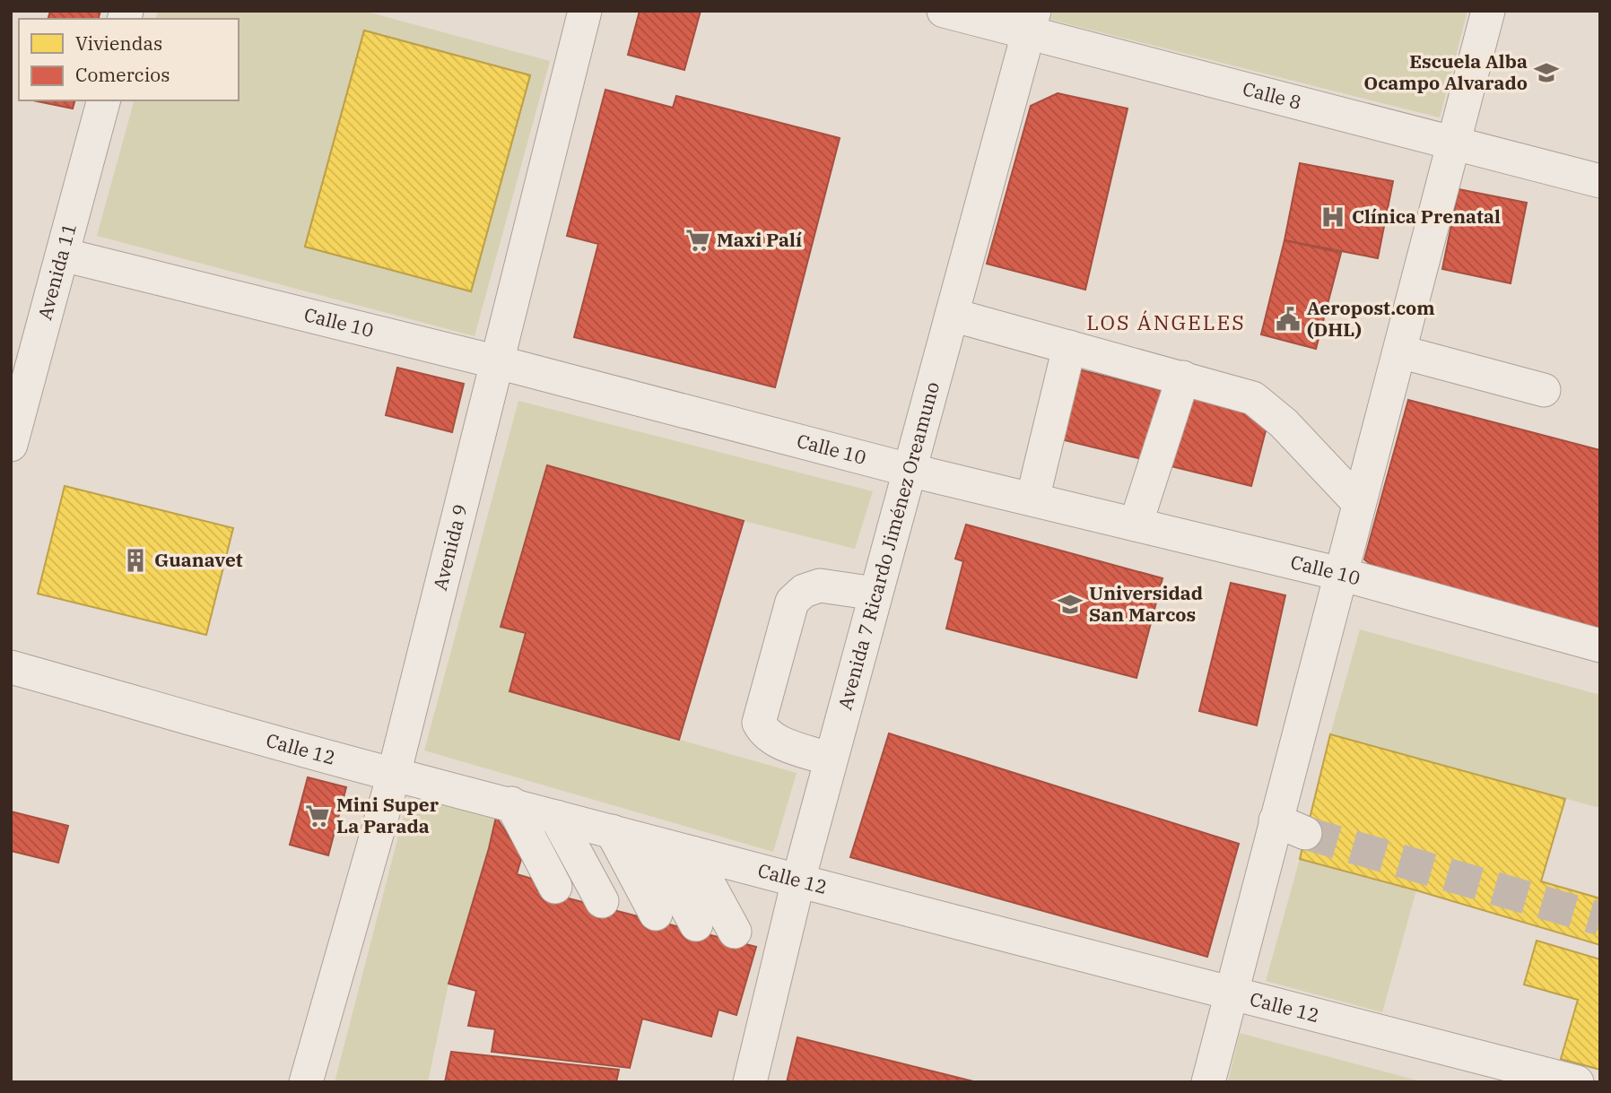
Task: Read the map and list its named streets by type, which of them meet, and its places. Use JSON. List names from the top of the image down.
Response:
{
  "streets": {
    "street": [
      "Calle 8",
      "Avenida 11",
      "Calle 10",
      "Avenida 7 Ricardo Jiménez Oreamuno",
      "Avenida 9",
      "Calle 12"
    ]
  },
  "crossings": [
    ["Calle 8", "Avenida 7 Ricardo Jiménez Oreamuno"],
    ["Avenida 11", "Calle 10"],
    ["Calle 10", "Avenida 7 Ricardo Jiménez Oreamuno"],
    ["Calle 10", "Avenida 9"],
    ["Avenida 7 Ricardo Jiménez Oreamuno", "Calle 12"],
    ["Avenida 9", "Calle 12"]
  ],
  "districts": ["LOS ÁNGELES"],
  "places": {
    "school or university": ["Escuela Alba Ocampo Alvarado", "Universidad San Marcos"],
    "hospital": ["Clínica Prenatal"],
    "supermarket": ["Maxi Palí", "Mini Super La Parada"],
    "public building": ["Aeropost.com (DHL)"],
    "building": ["Guanavet"]
  },
  "legend": ["Viviendas", "Comercios"]
}
